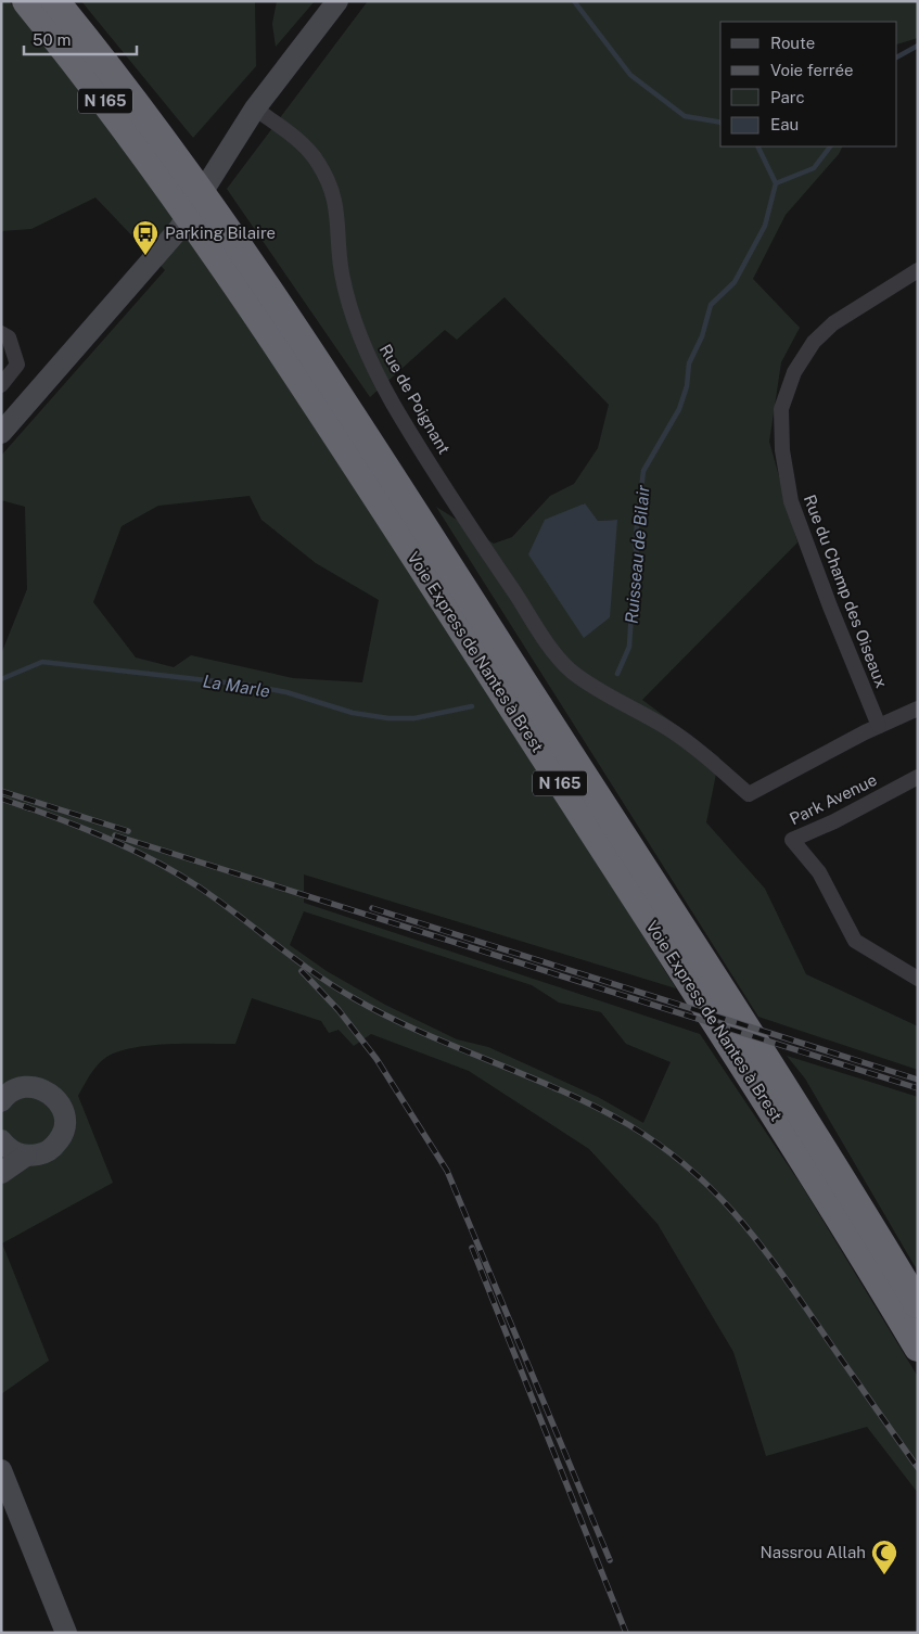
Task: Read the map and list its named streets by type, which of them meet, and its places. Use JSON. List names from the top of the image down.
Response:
{
  "streets": {
    "highway": ["N 165", "Voie Express de Nantes à Brest"],
    "street": ["Rue de Poignant", "Rue du Champ des Oiseaux", "Park Avenue"]
  },
  "crossings": [
    ["Rue de Poignant", "Rue du Champ des Oiseaux"]
  ],
  "water": ["Ruisseau de Bilair", "La Marle"],
  "places": {
    "bus stop": ["Parking Bilaire"],
    "mosque": ["Nassrou Allah"]
  },
  "legend": [
    "Route",
    "Voie ferrée",
    "Parc",
    "Eau"
  ],
  "scale_bar": "50 m"
}
